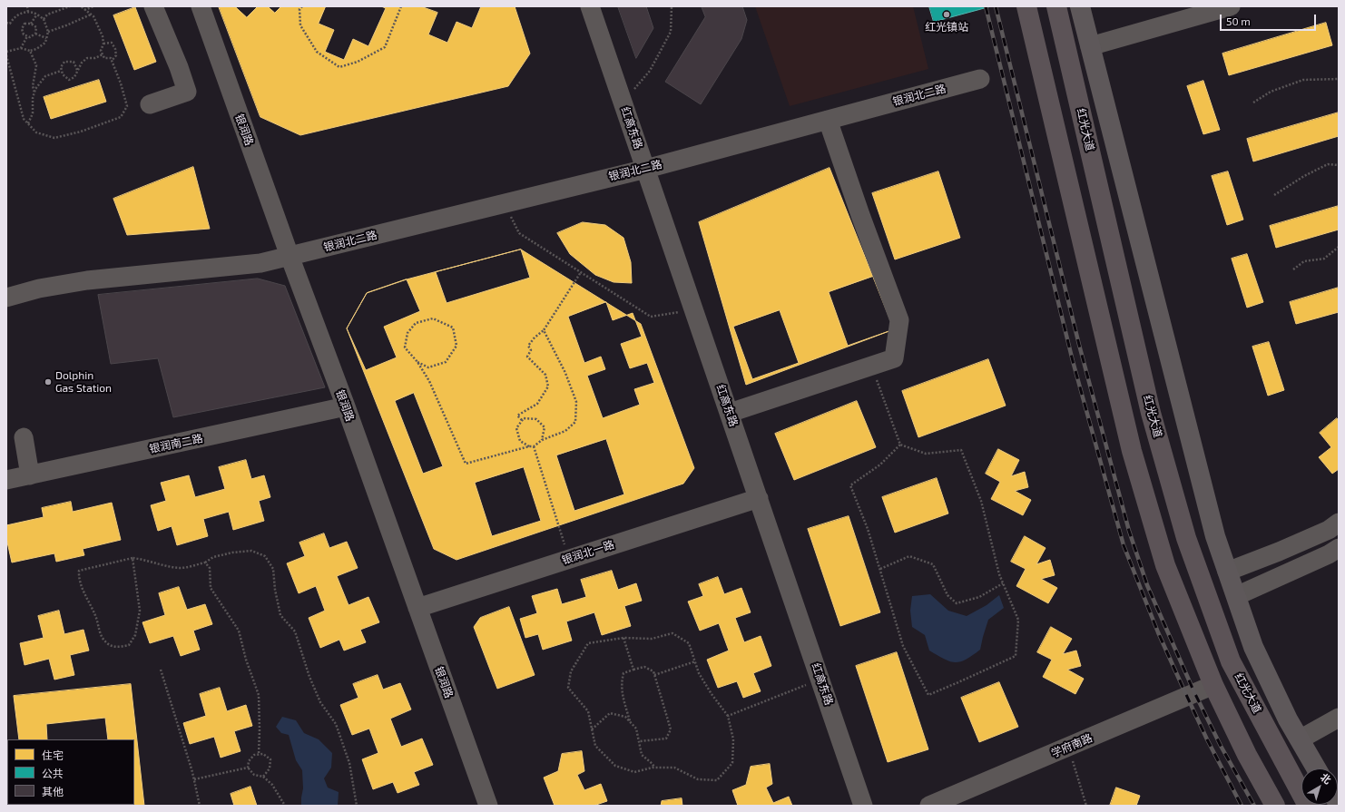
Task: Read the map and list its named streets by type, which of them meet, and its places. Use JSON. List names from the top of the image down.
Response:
{
  "streets": {
    "highway": ["红光大道"],
    "street": [
      "银润北二路",
      "红高东路",
      "银润路",
      "银润南二路",
      "银润北一路",
      "学府南路"
    ]
  },
  "crossings": [
    ["银润北二路", "红高东路"],
    ["银润北二路", "银润路"],
    ["红高东路", "银润北一路"],
    ["银润路", "银润南二路"],
    ["银润路", "银润北一路"]
  ],
  "places": ["红光镇站", "Dolphin Gas Station"],
  "legend": ["住宅", "公共", "其他"],
  "scale_bar": "50 m",
  "north": "top right"
}
